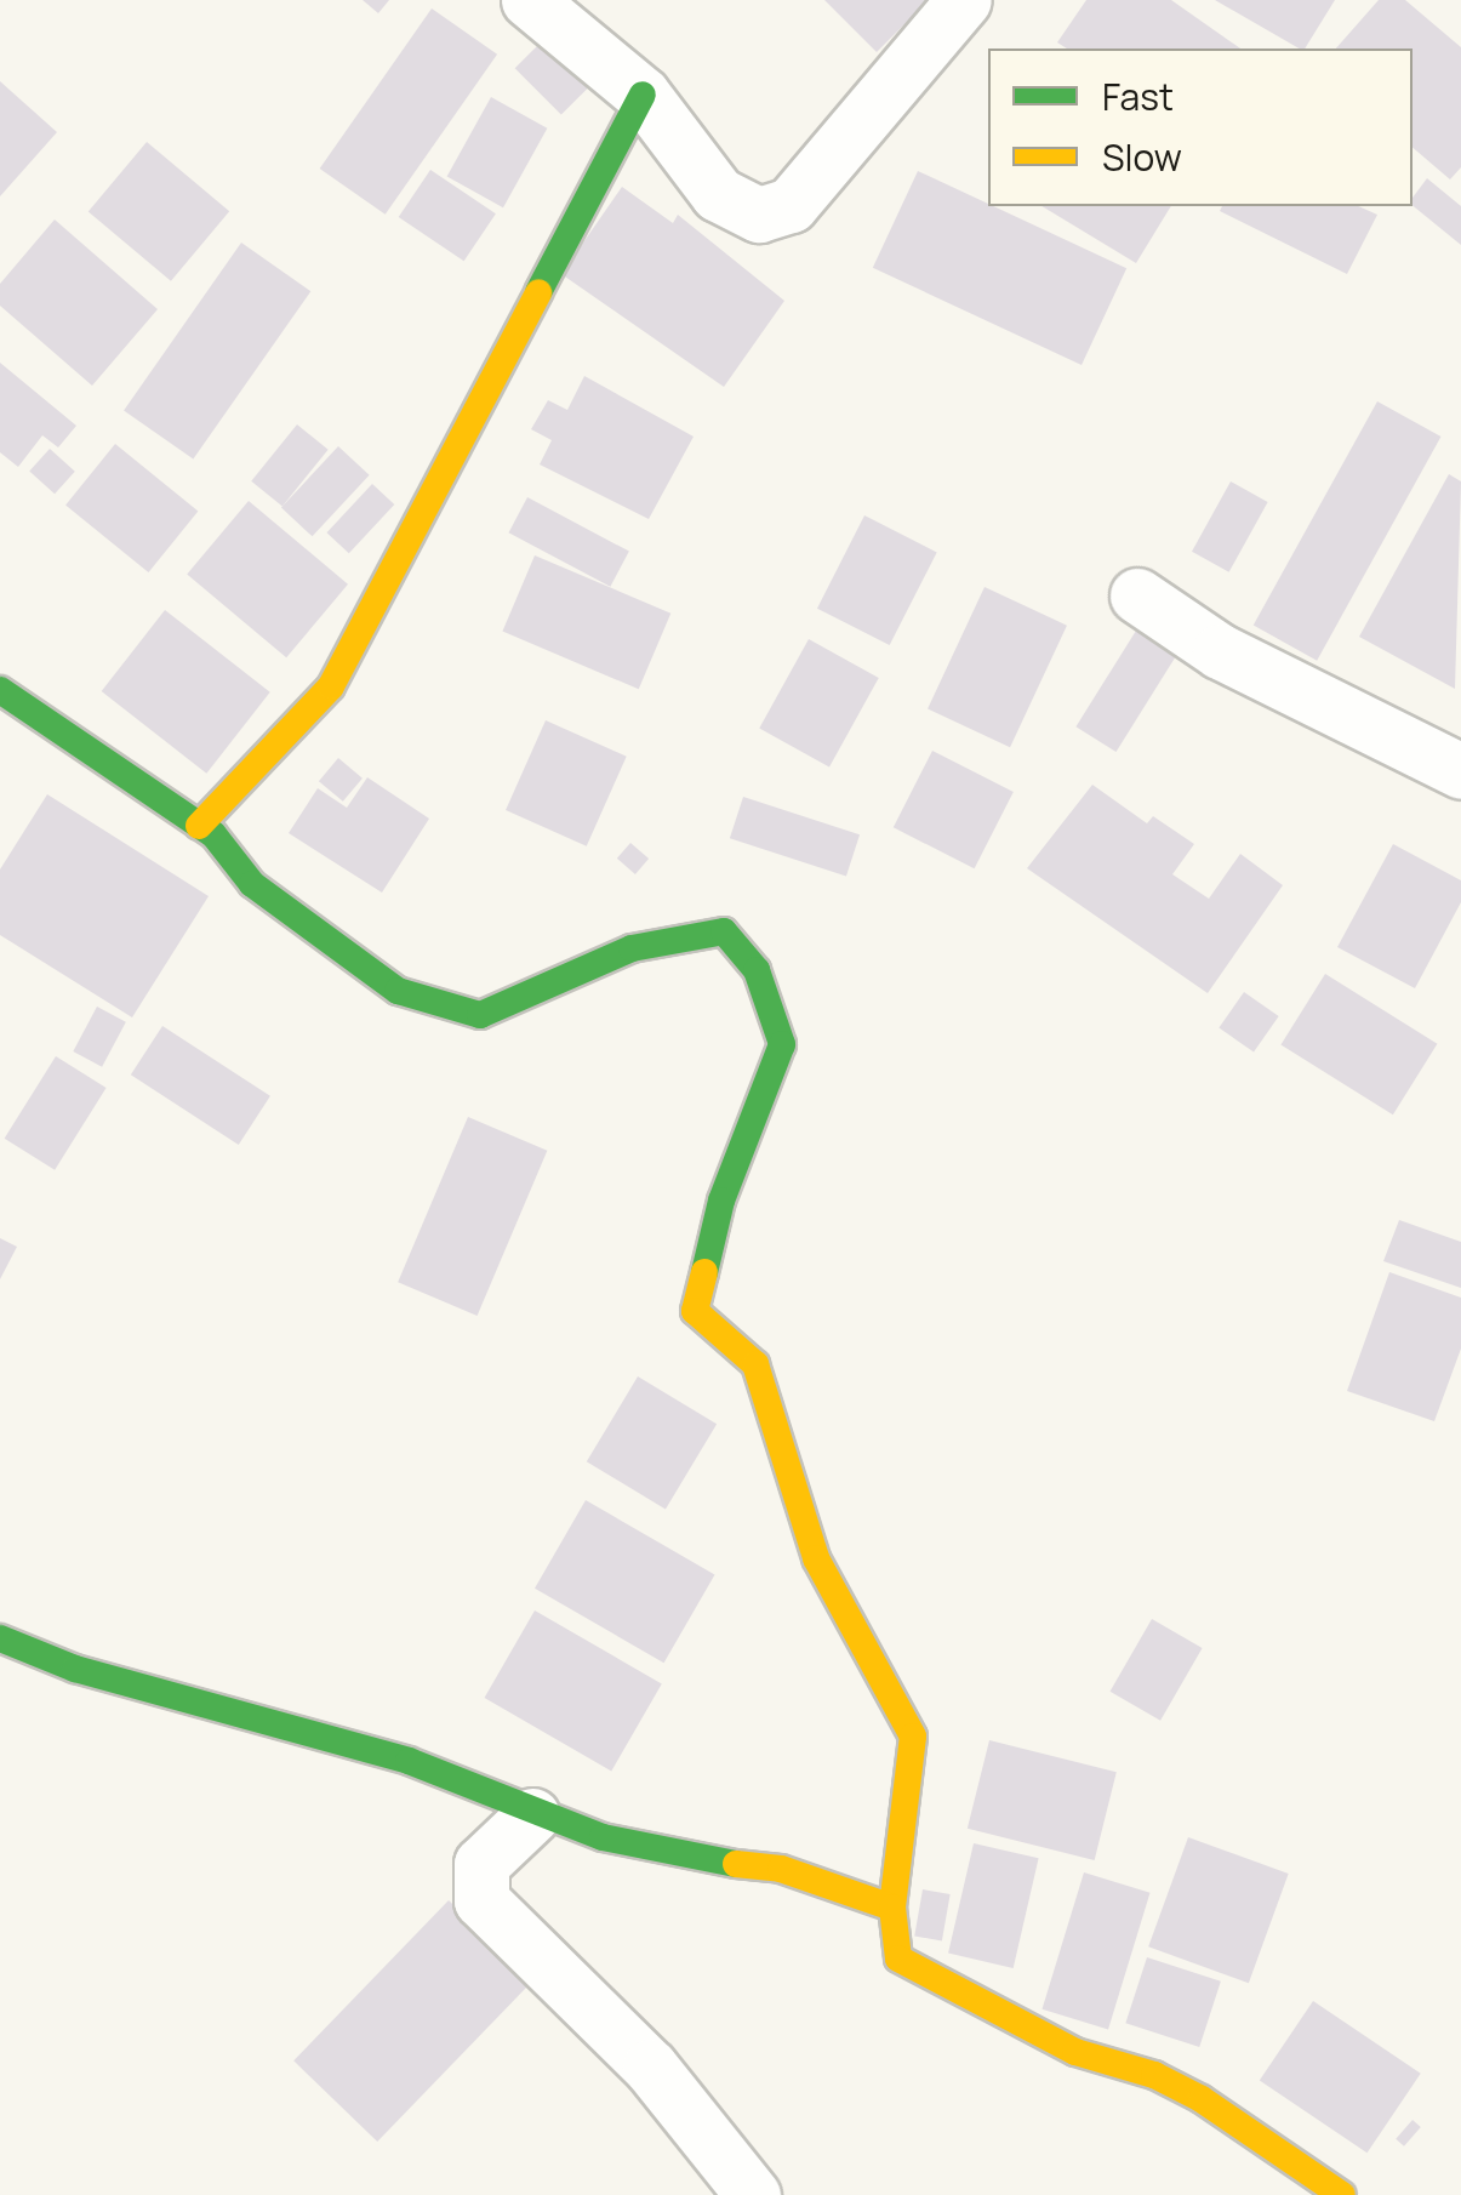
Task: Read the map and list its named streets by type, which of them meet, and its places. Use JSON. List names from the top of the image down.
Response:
{
  "legend": ["Fast", "Slow"]
}
